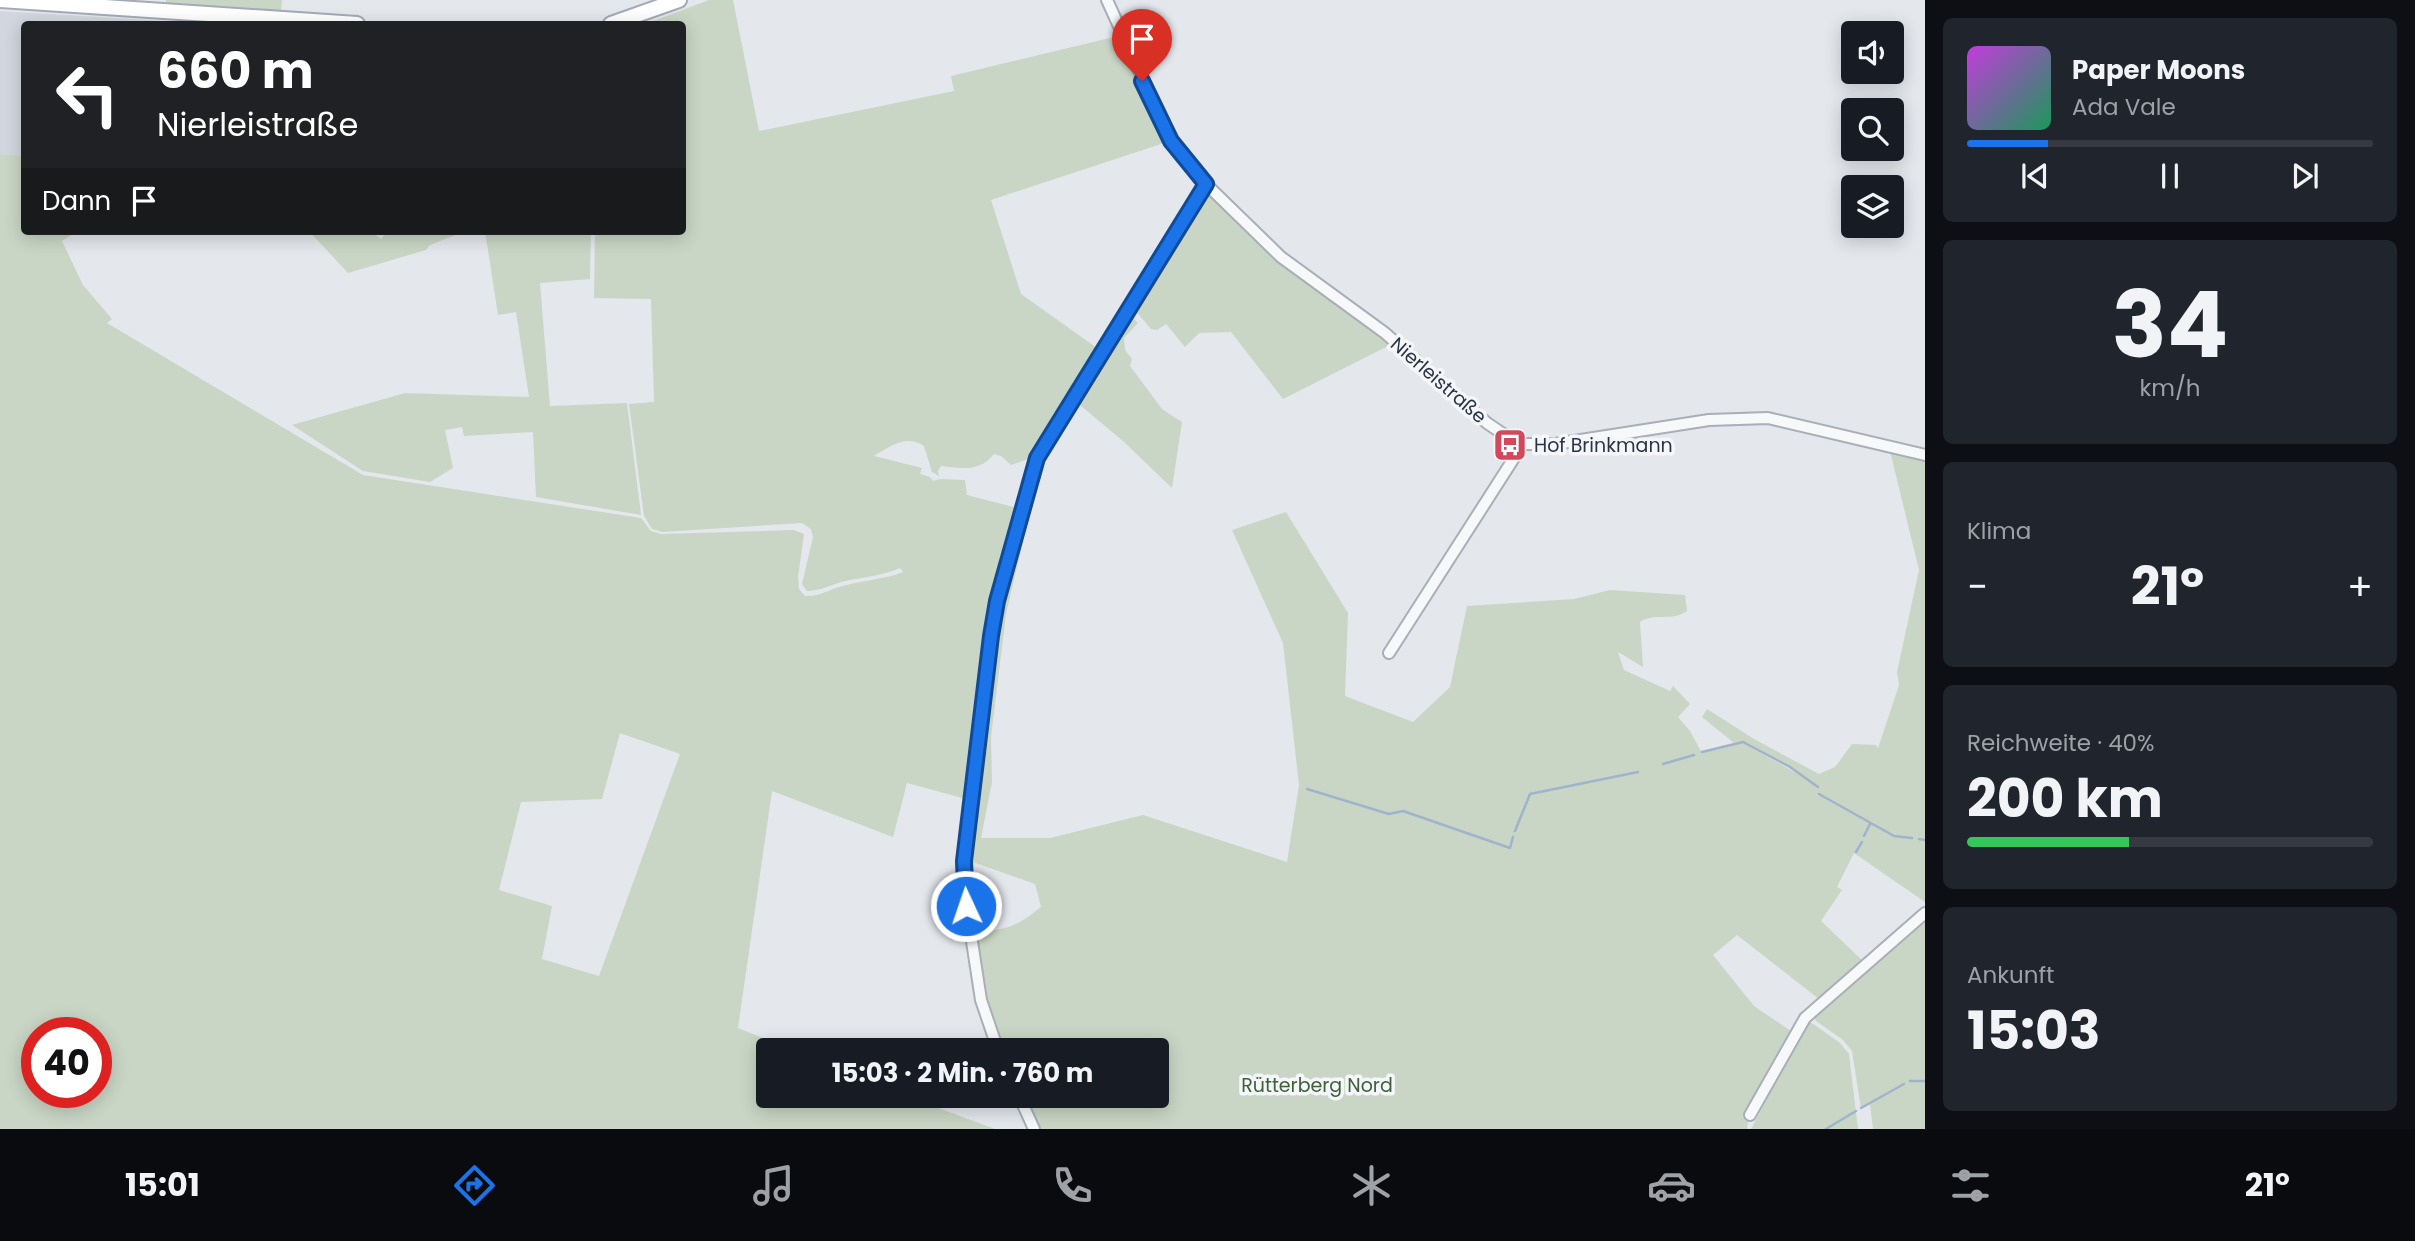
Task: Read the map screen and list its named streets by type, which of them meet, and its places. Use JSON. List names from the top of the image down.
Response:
{
  "streets": {
    "street": ["Nierleistraße"]
  },
  "parks": ["Rütterberg Nord"],
  "places": {
    "bus stop": ["Hof Brinkmann"]
  },
  "page": {
    "turn": ["660 m", "Nierleistraße"],
    "song": ["Paper Moons", "Ada Vale"],
    "then": "Dann",
    "tile": [
      ["34", "km/h"],
      "Klima",
      ["Reichweite · 40%", "200 km"],
      ["Ankunft", "15:03"]
    ],
    "heat": ["−", "21°", "+"],
    "limit": "40",
    "trip": "15:03 · 2 Min. · 760 m",
    "tabs": ["15:01", "21°"]
  }
}
